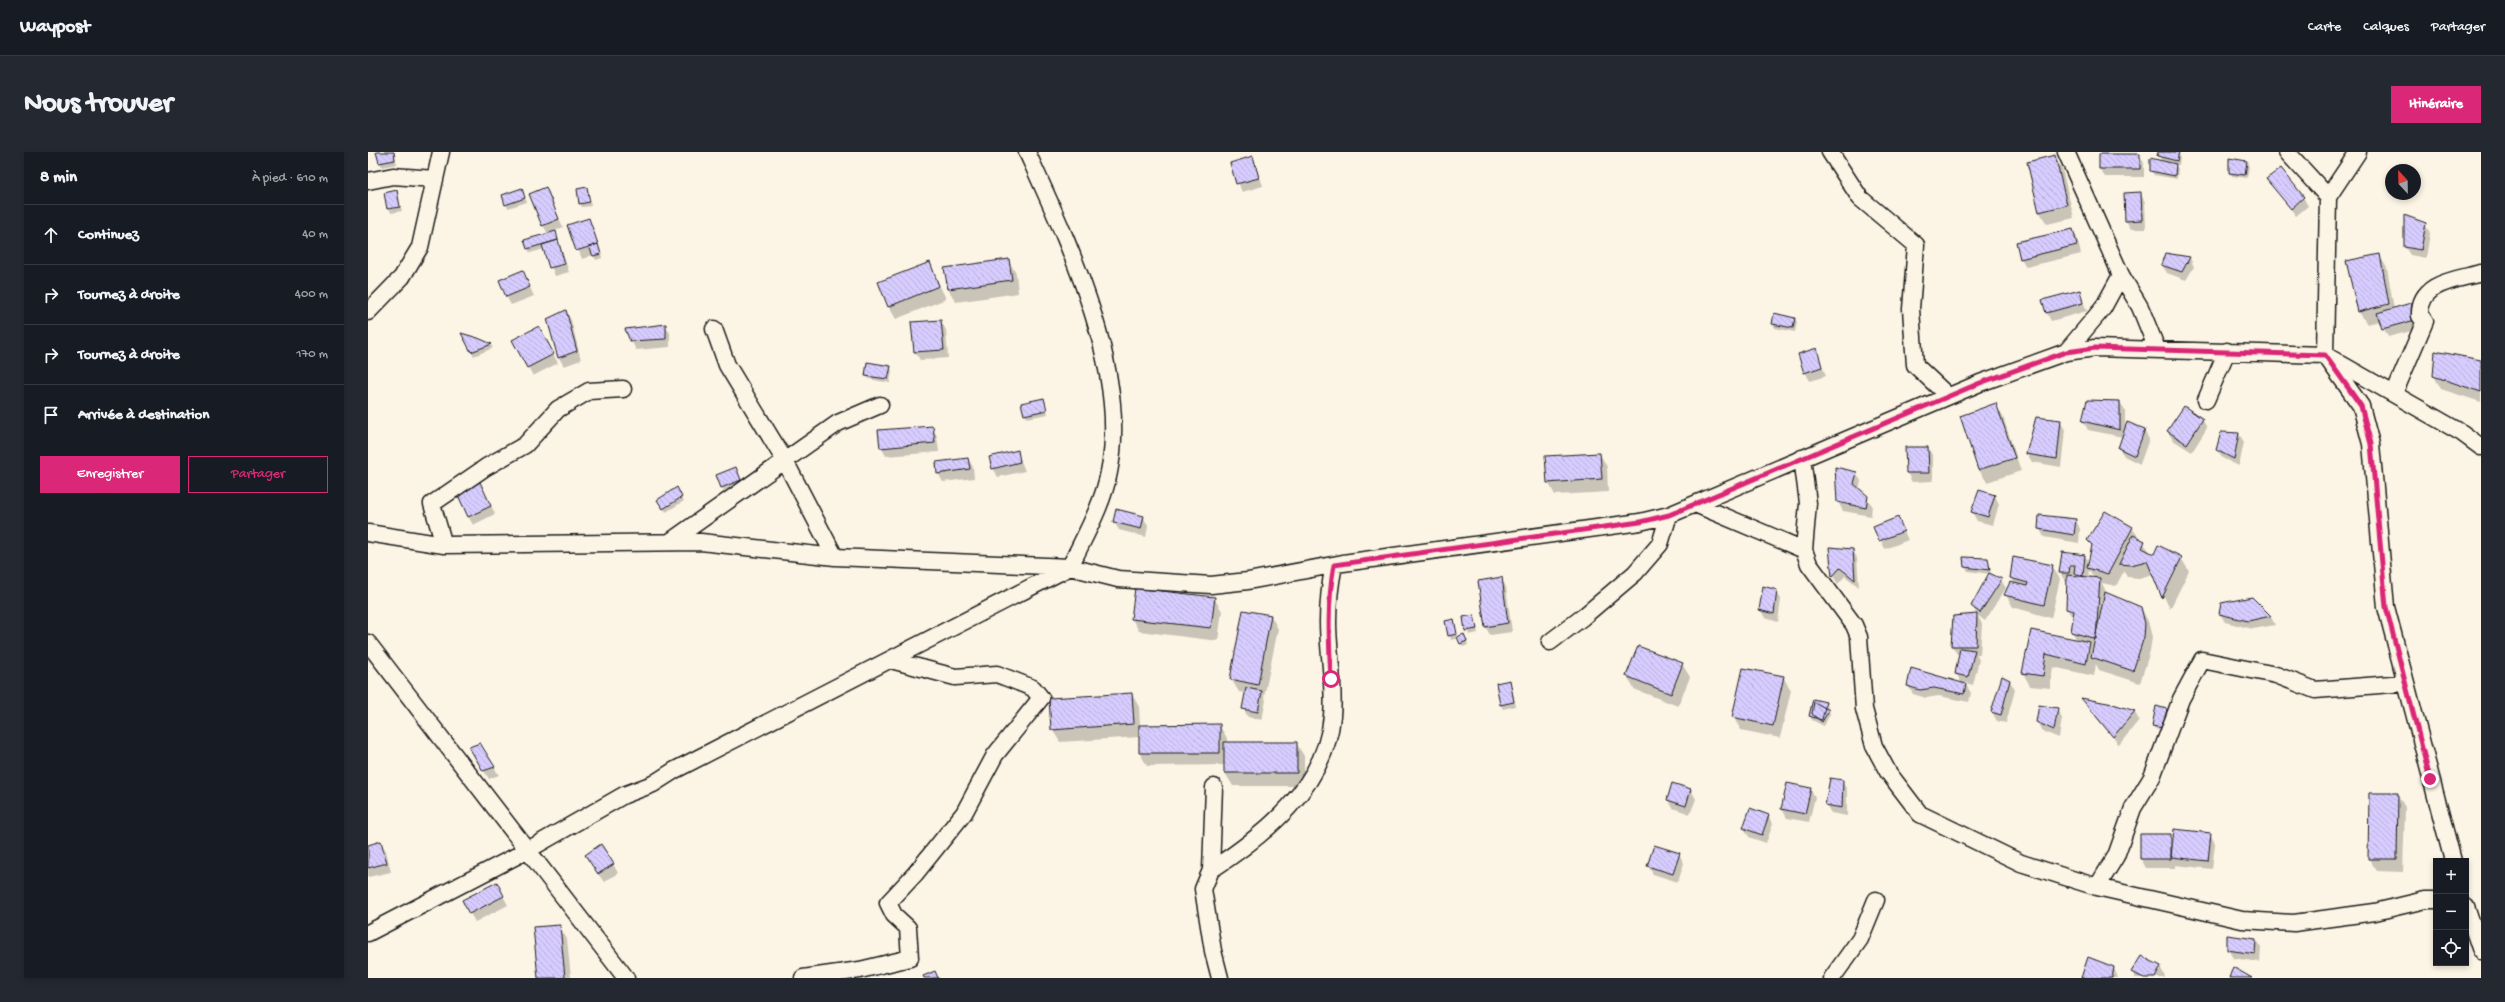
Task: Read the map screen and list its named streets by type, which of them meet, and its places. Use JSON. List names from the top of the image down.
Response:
{
  "north": "top",
  "page": {
    "header": "Waypost",
    "nav": ["Carte", "Calques", "Partager"],
    "buttons": [
      "Itinéraire",
      ["Enregistrer", "Partager"]
    ],
    "title": "Nous trouver",
    "heading": ["8 min", "À pied · 610 m"],
    "list": [
      ["Continuez", "40 m"],
      ["Tournez à droite", "400 m"],
      ["Tournez à droite", "170 m"],
      "Arrivée à destination"
    ],
    "map_buttons": ["+", "−"]
  }
}
